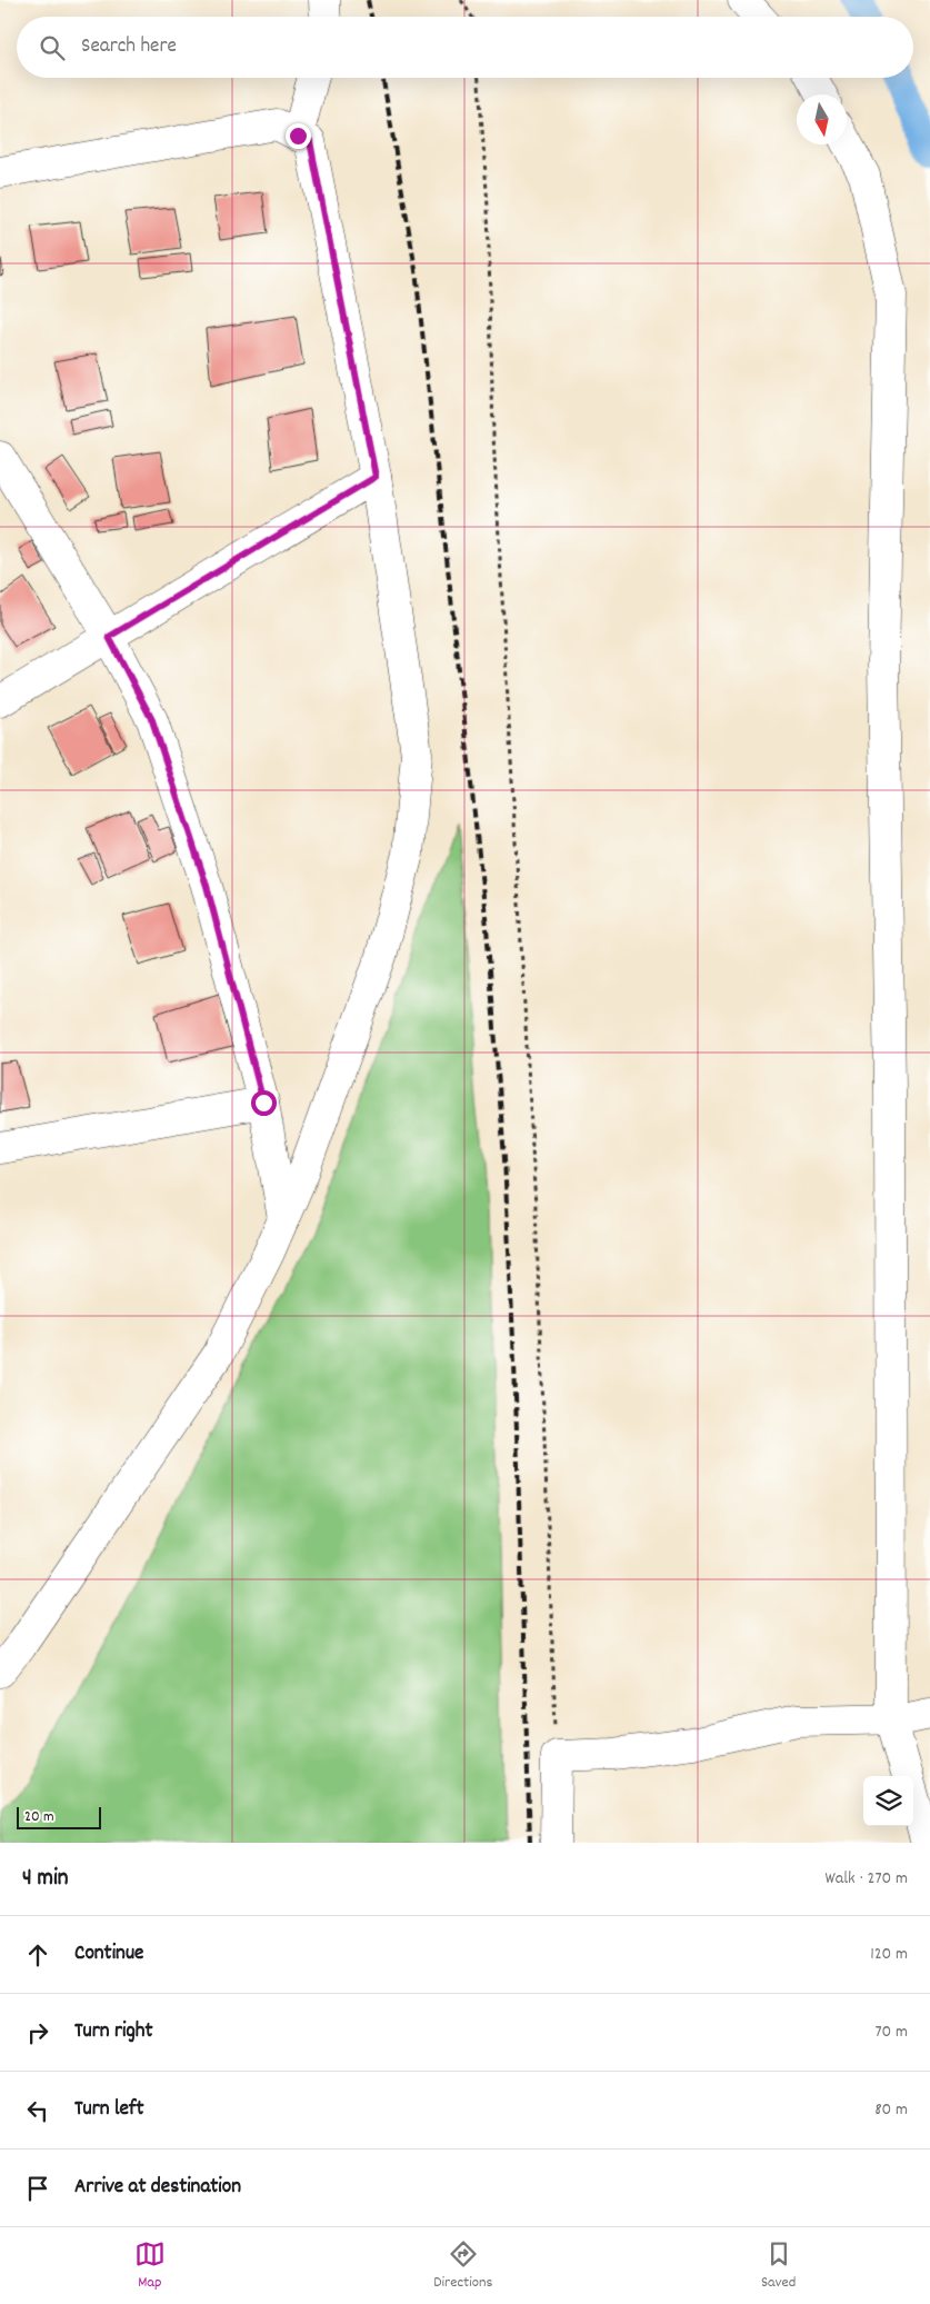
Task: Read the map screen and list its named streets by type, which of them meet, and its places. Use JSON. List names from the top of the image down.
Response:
{
  "scale_bar": "20 m",
  "north": "bottom",
  "page": {
    "search": "Search here",
    "scale": "20 m",
    "heading": ["4 min", "Walk · 270 m"],
    "list": [
      ["Continue", "120 m"],
      ["Turn right", "70 m"],
      ["Turn left", "80 m"],
      "Arrive at destination"
    ],
    "nav": ["Map", "Directions", "Saved"]
  }
}
